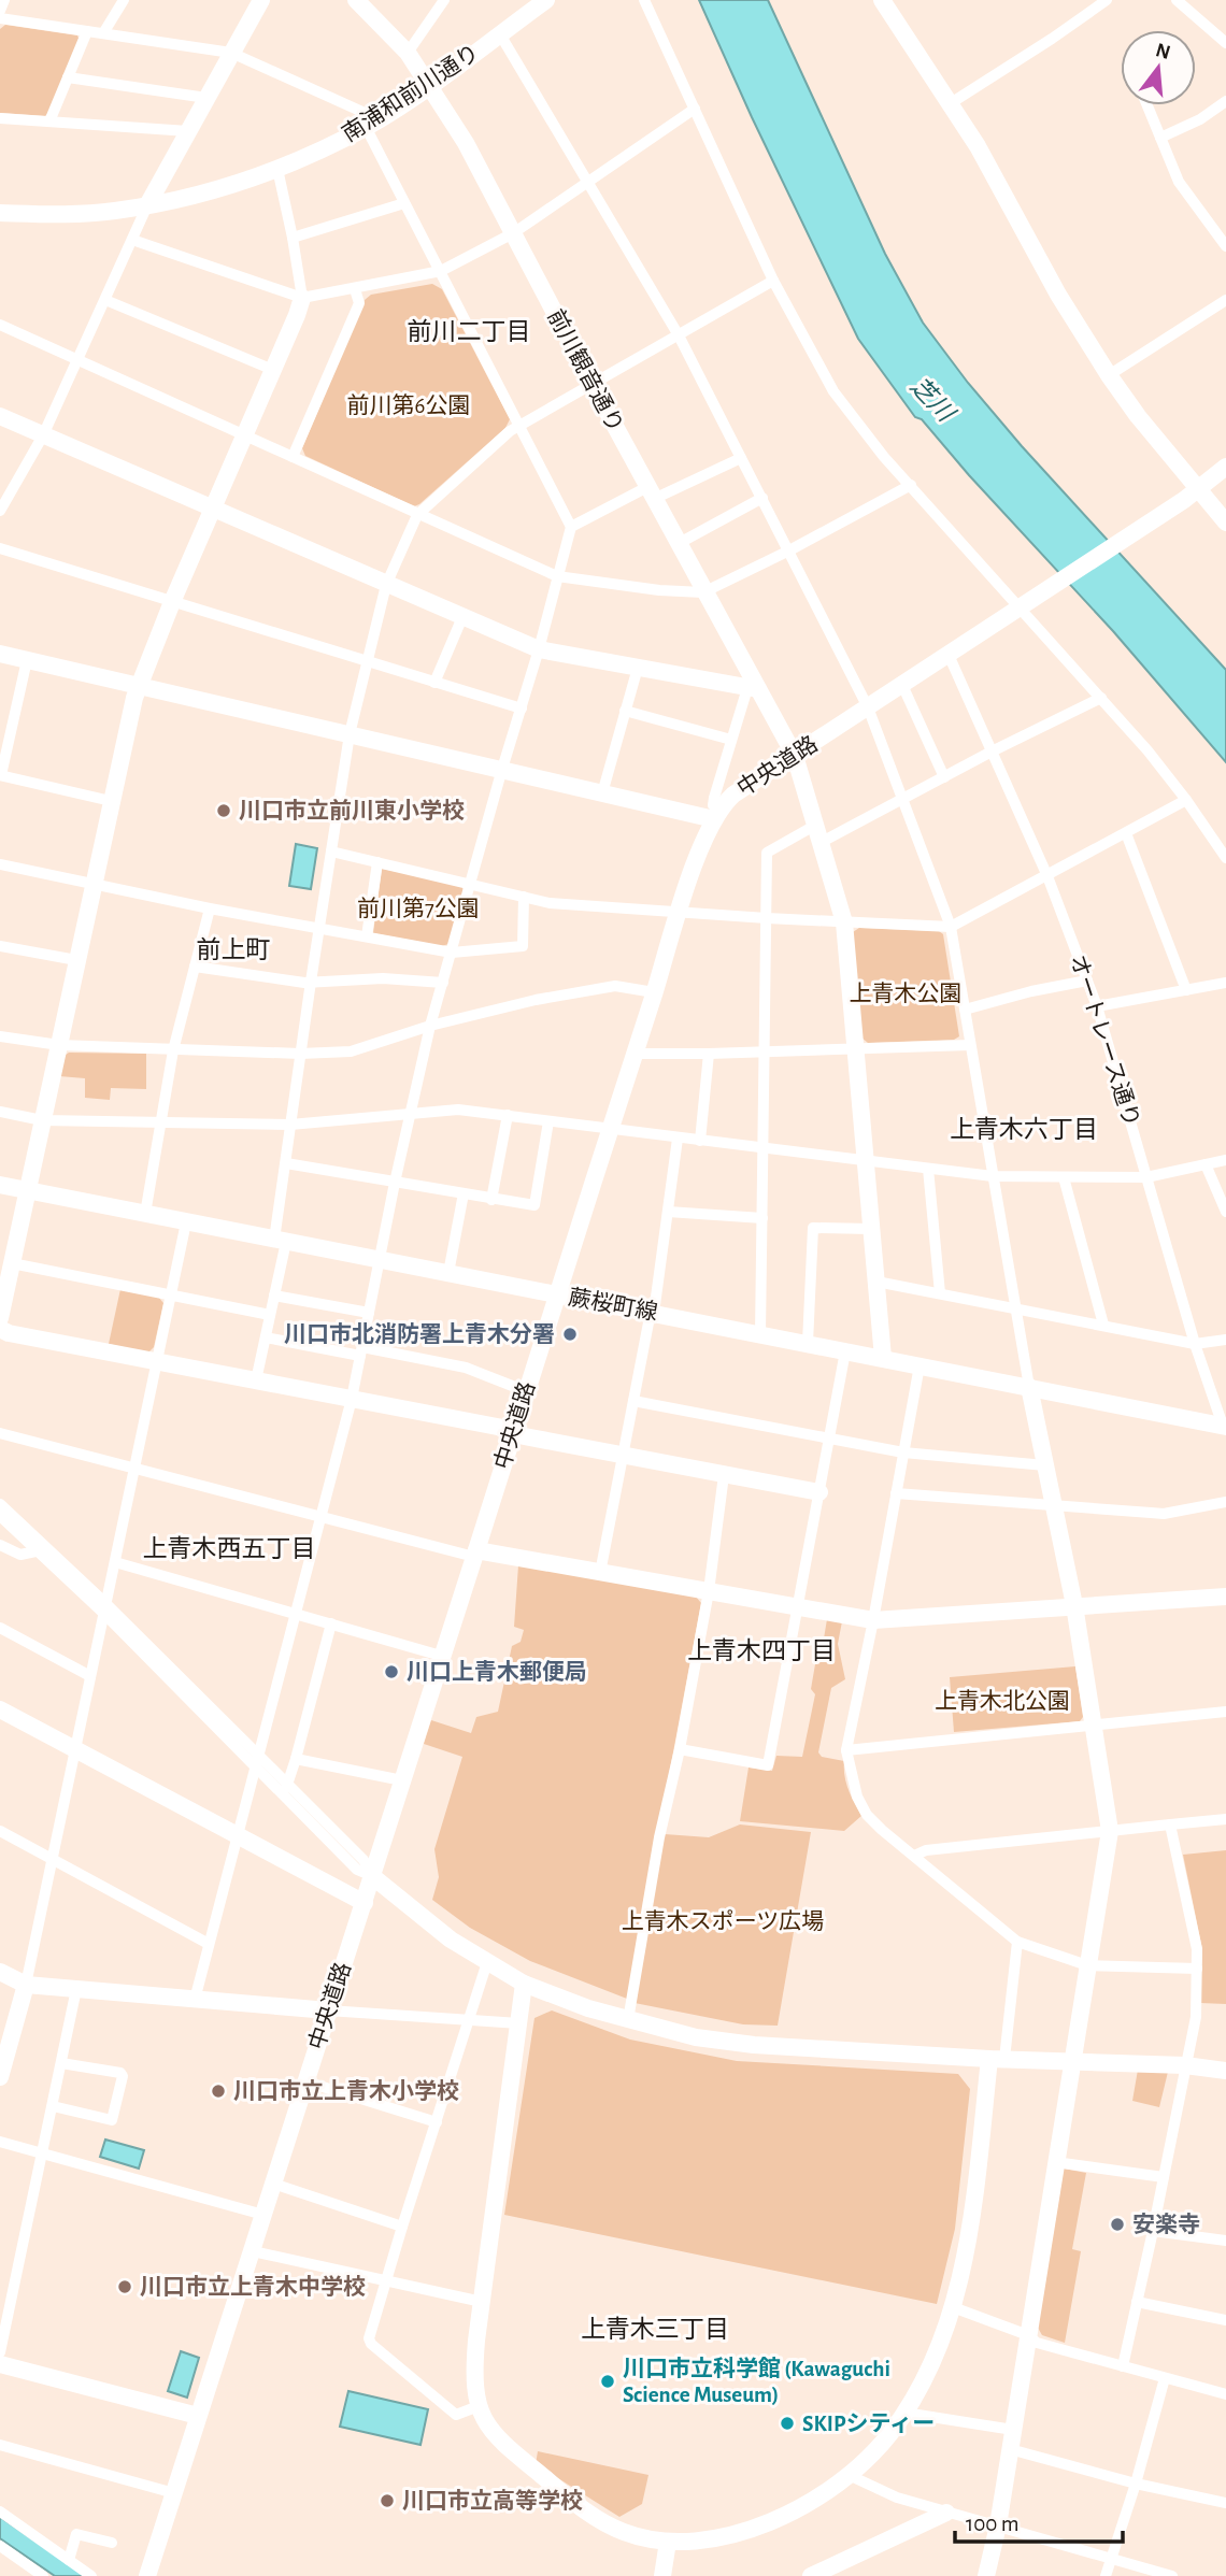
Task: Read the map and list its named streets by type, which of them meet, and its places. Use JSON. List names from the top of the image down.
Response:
{
  "streets": {
    "street": [
      "南浦和前川通り",
      "前川観音通り",
      "中央道路",
      "オートレース通り",
      "蕨桜町線"
    ]
  },
  "crossings": [
    ["南浦和前川通り", "前川観音通り"],
    ["前川観音通り", "中央道路"],
    ["前川観音通り", "蕨桜町線"],
    ["中央道路", "オートレース通り"],
    ["中央道路", "蕨桜町線"],
    ["オートレース通り", "蕨桜町線"]
  ],
  "districts": [
    "前川二丁目",
    "前上町",
    "上青木六丁目",
    "上青木西五丁目",
    "上青木四丁目",
    "上青木三丁目"
  ],
  "water": ["芝川"],
  "parks": [
    "前川第6公園",
    "前川第7公園",
    "上青木公園",
    "上青木北公園",
    "上青木スポーツ広場"
  ],
  "places": [
    "川口市立前川東小学校",
    "川口市北消防署上青木分署",
    "川口上青木郵便局",
    "川口市立上青木小学校",
    "安楽寺",
    "川口市立上青木中学校",
    "川口市立科学館 (Kawaguchi Science Museum)",
    "SKIPシティー",
    "川口市立高等学校"
  ],
  "scale_bar": "100 m",
  "north": "top"
}
